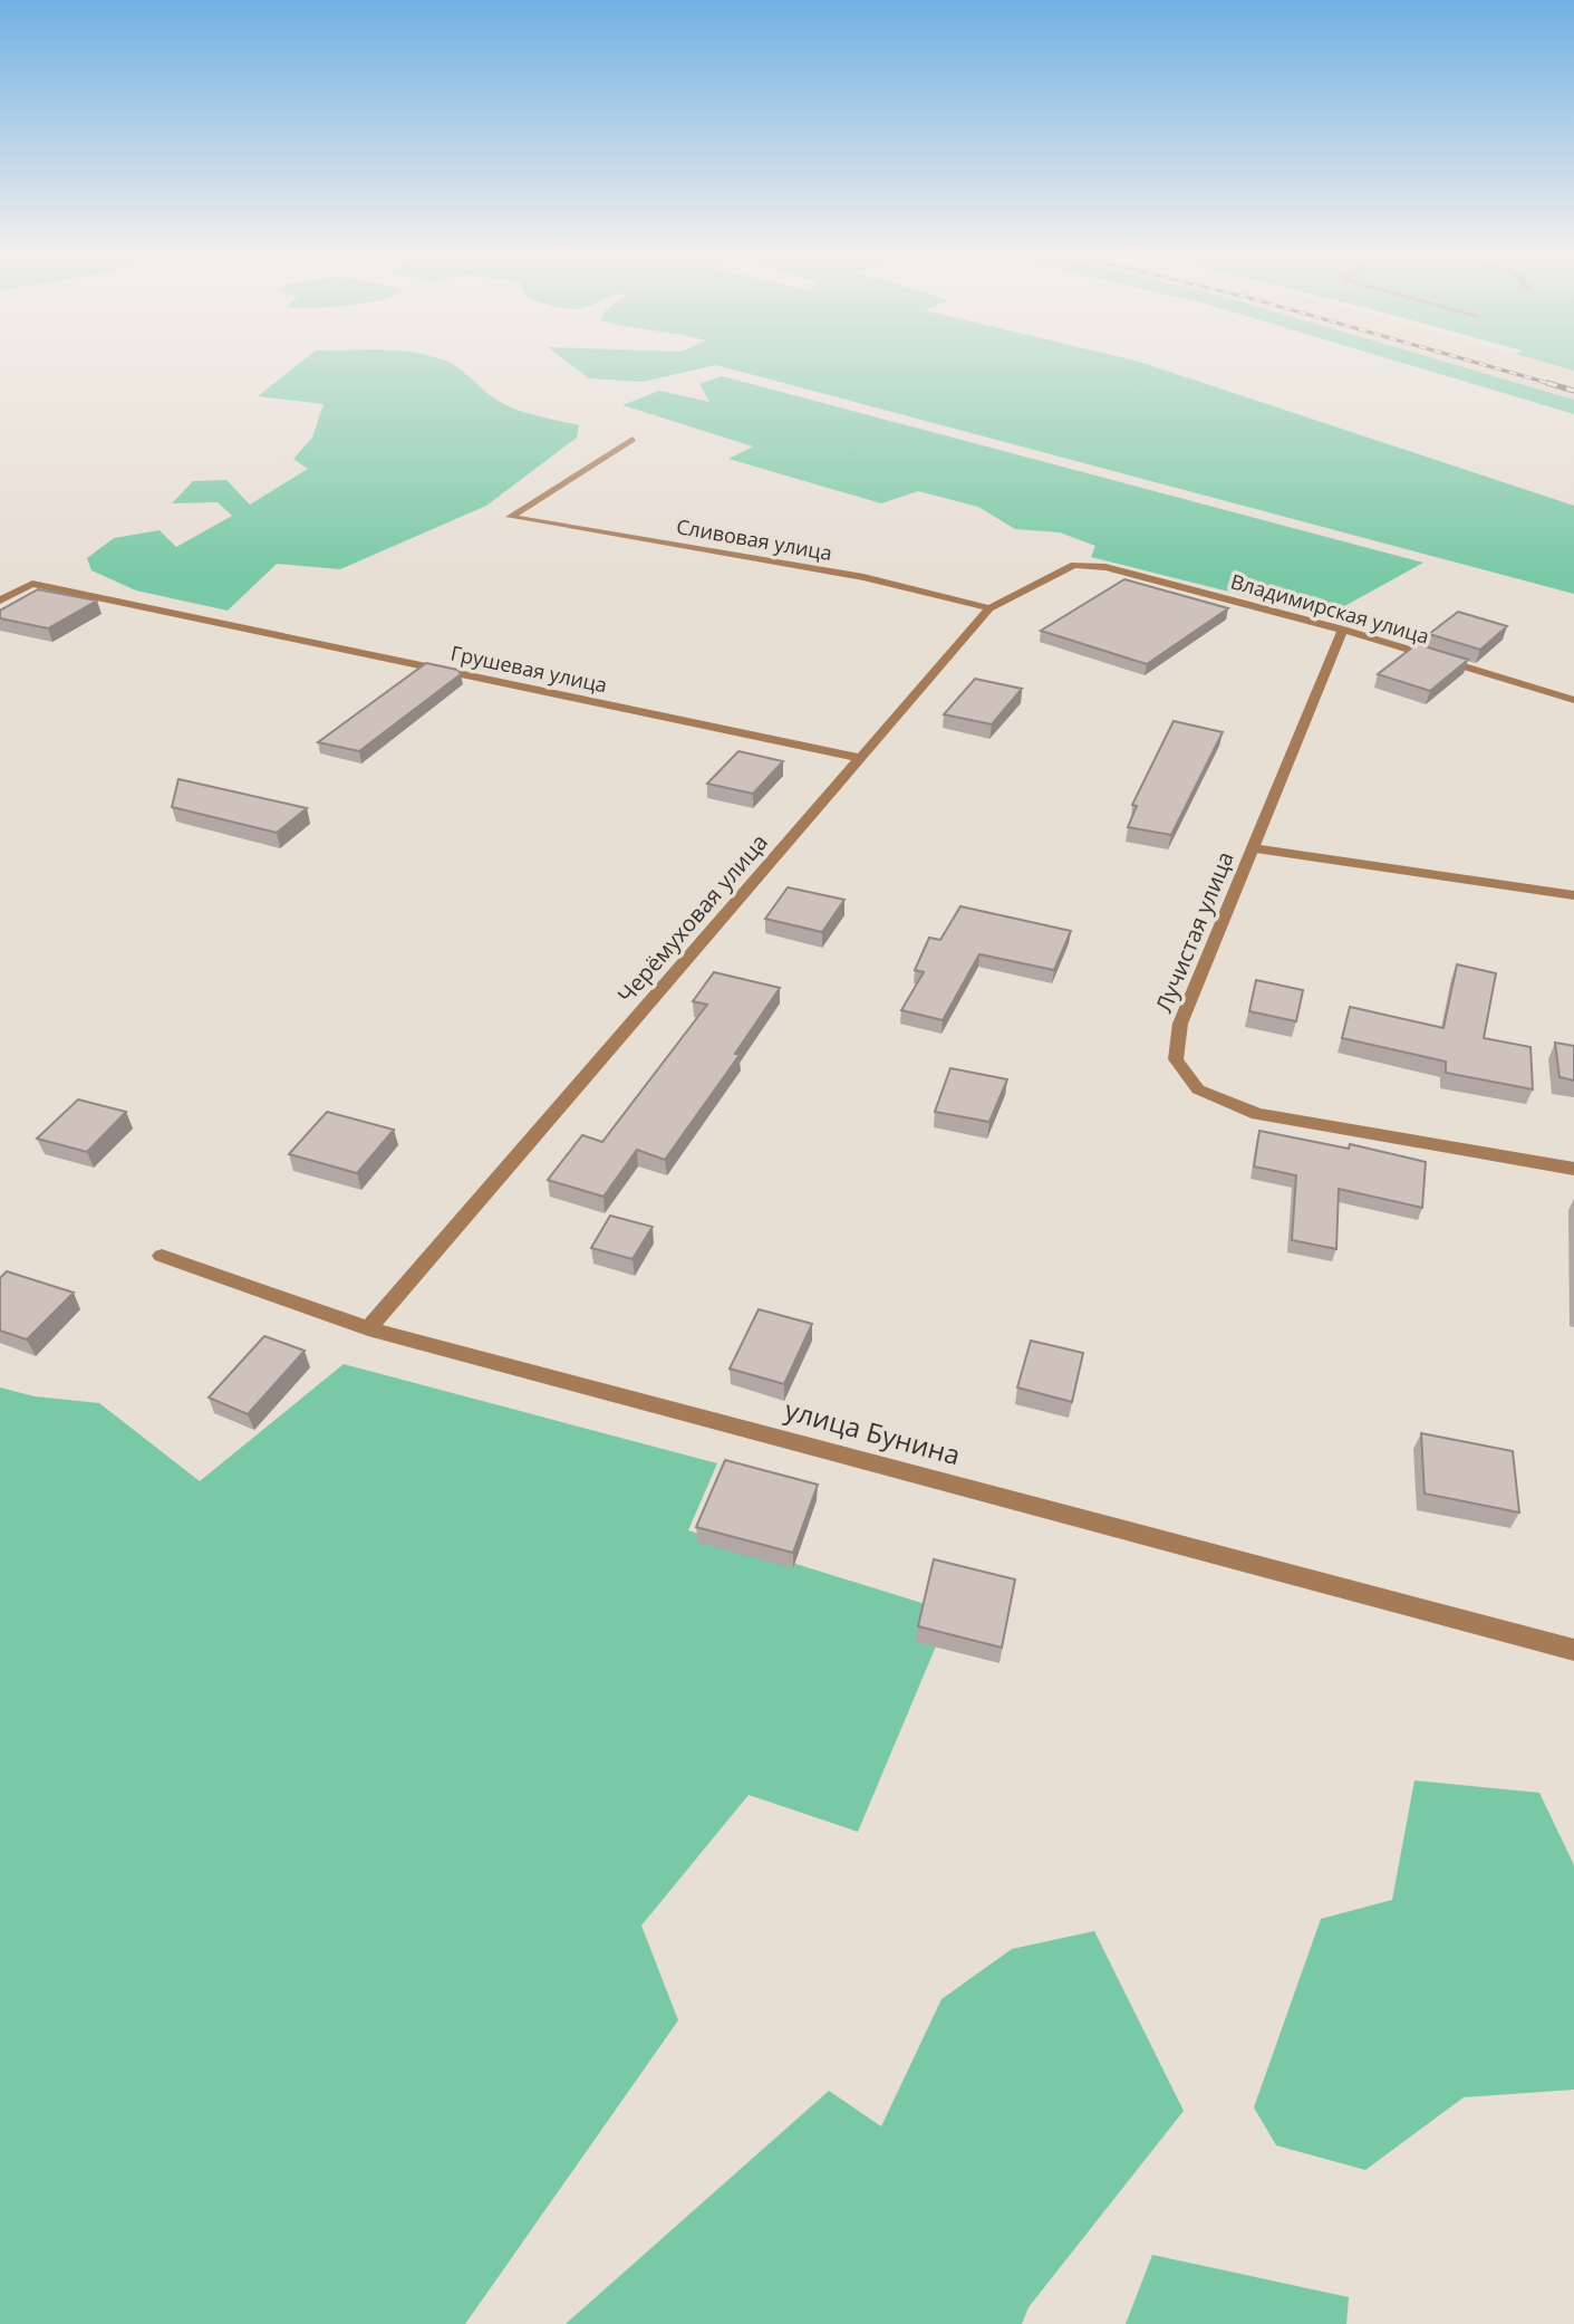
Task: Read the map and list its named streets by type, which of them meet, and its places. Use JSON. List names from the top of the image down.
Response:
{
  "streets": {
    "street": [
      "Сливовая улица",
      "Владимирская улица",
      "Грушевая улица",
      "Черёмуховая улица",
      "Лучистая улица",
      "улица Бунина"
    ]
  },
  "crossings": [
    ["Сливовая улица", "Черёмуховая улица"],
    ["Владимирская улица", "Черёмуховая улица"],
    ["Владимирская улица", "Лучистая улица"],
    ["Грушевая улица", "Черёмуховая улица"],
    ["Черёмуховая улица", "улица Бунина"]
  ]
}
